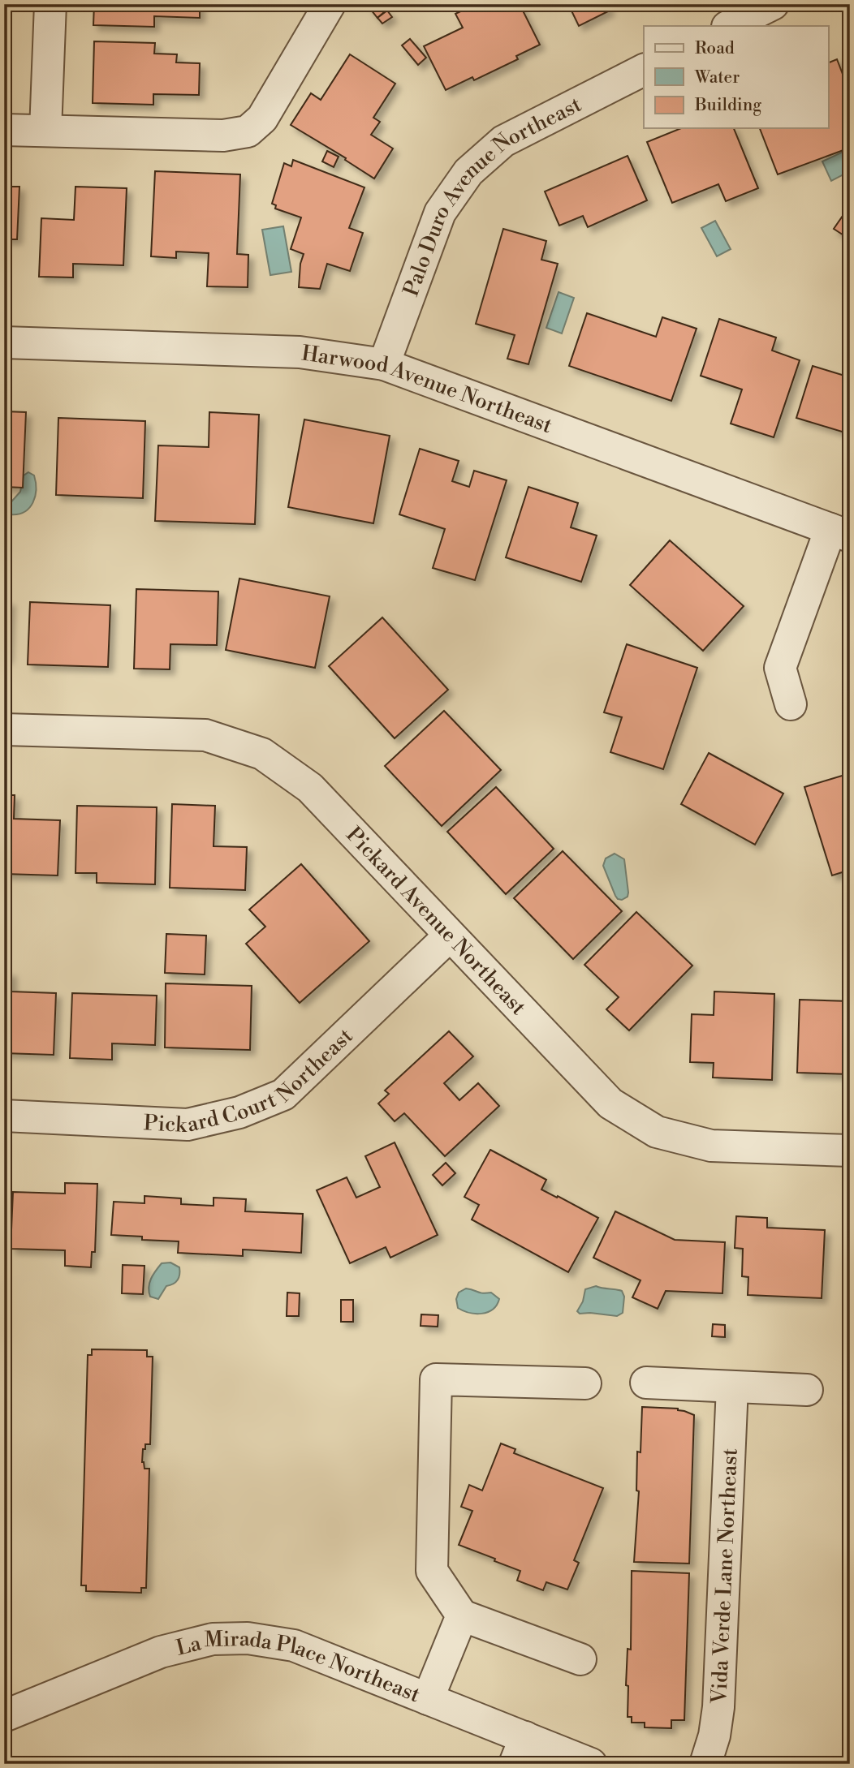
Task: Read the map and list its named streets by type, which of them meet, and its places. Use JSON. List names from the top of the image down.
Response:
{
  "streets": {
    "street": [
      "Palo Duro Avenue Northeast",
      "Harwood Avenue Northeast",
      "Pickard Avenue Northeast",
      "Pickard Court Northeast",
      "Vida Verde Lane Northeast",
      "La Mirada Place Northeast"
    ]
  },
  "crossings": [
    ["Palo Duro Avenue Northeast", "Harwood Avenue Northeast"],
    ["Pickard Avenue Northeast", "Pickard Court Northeast"]
  ],
  "legend": ["Road", "Water", "Building"]
}
